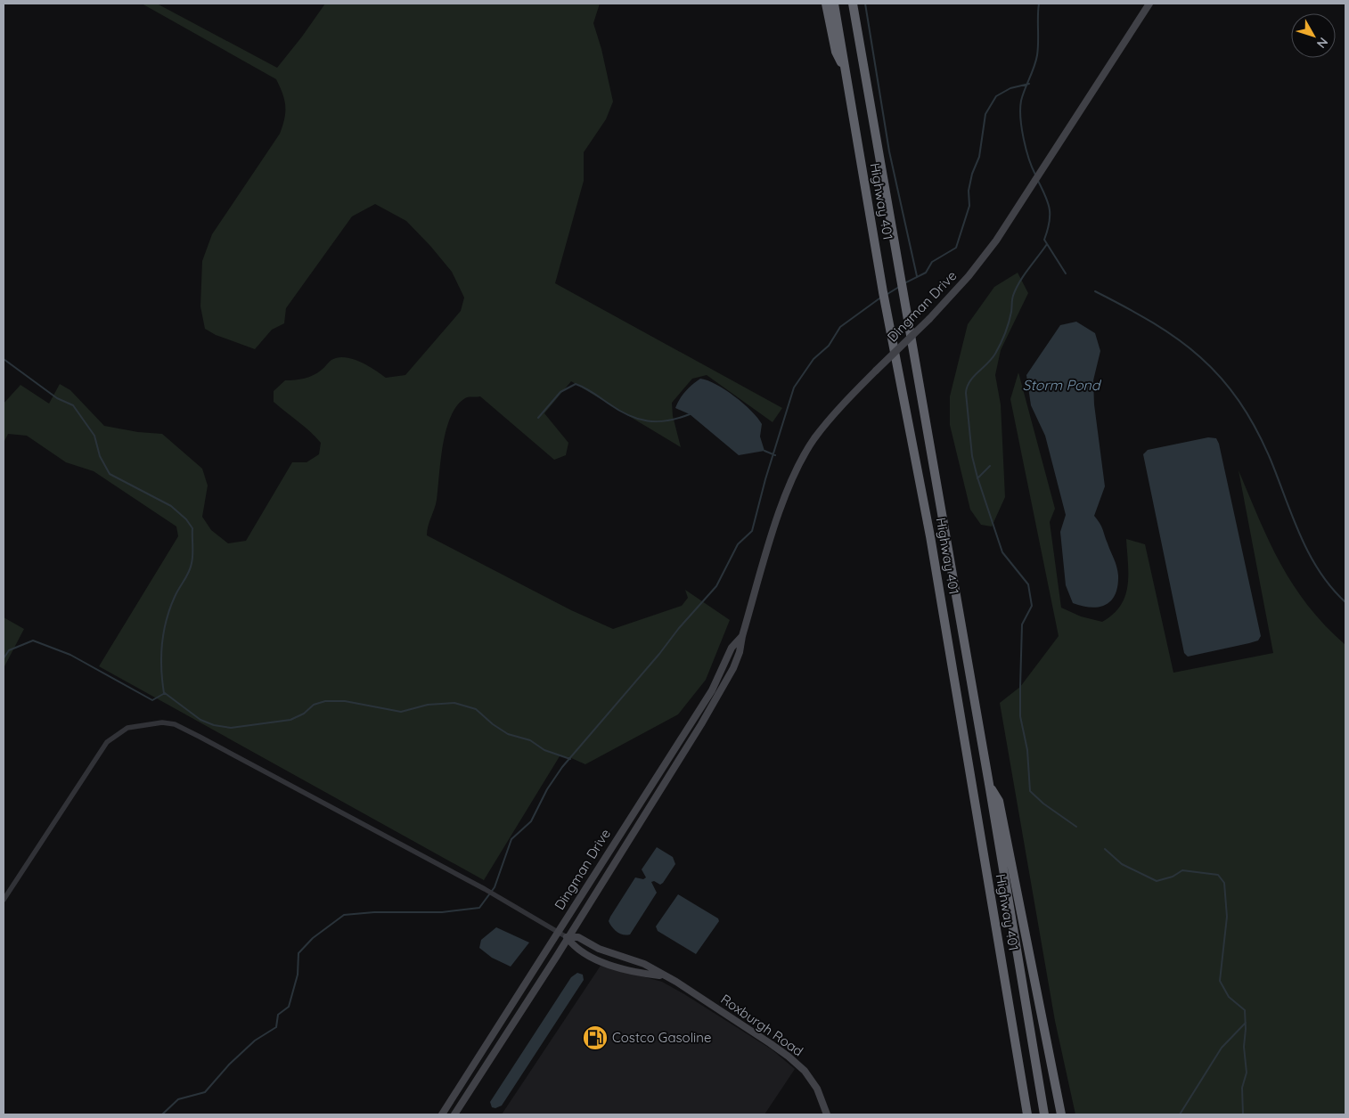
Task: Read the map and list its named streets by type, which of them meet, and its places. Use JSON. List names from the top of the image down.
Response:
{
  "streets": {
    "highway": ["Highway 401"],
    "main road": ["Dingman Drive", "Roxburgh Road"]
  },
  "crossings": [
    ["Dingman Drive", "Roxburgh Road"]
  ],
  "water": ["Storm Pond"],
  "places": {
    "fuel station": ["Costco Gasoline"]
  },
  "north": "bottom right"
}
